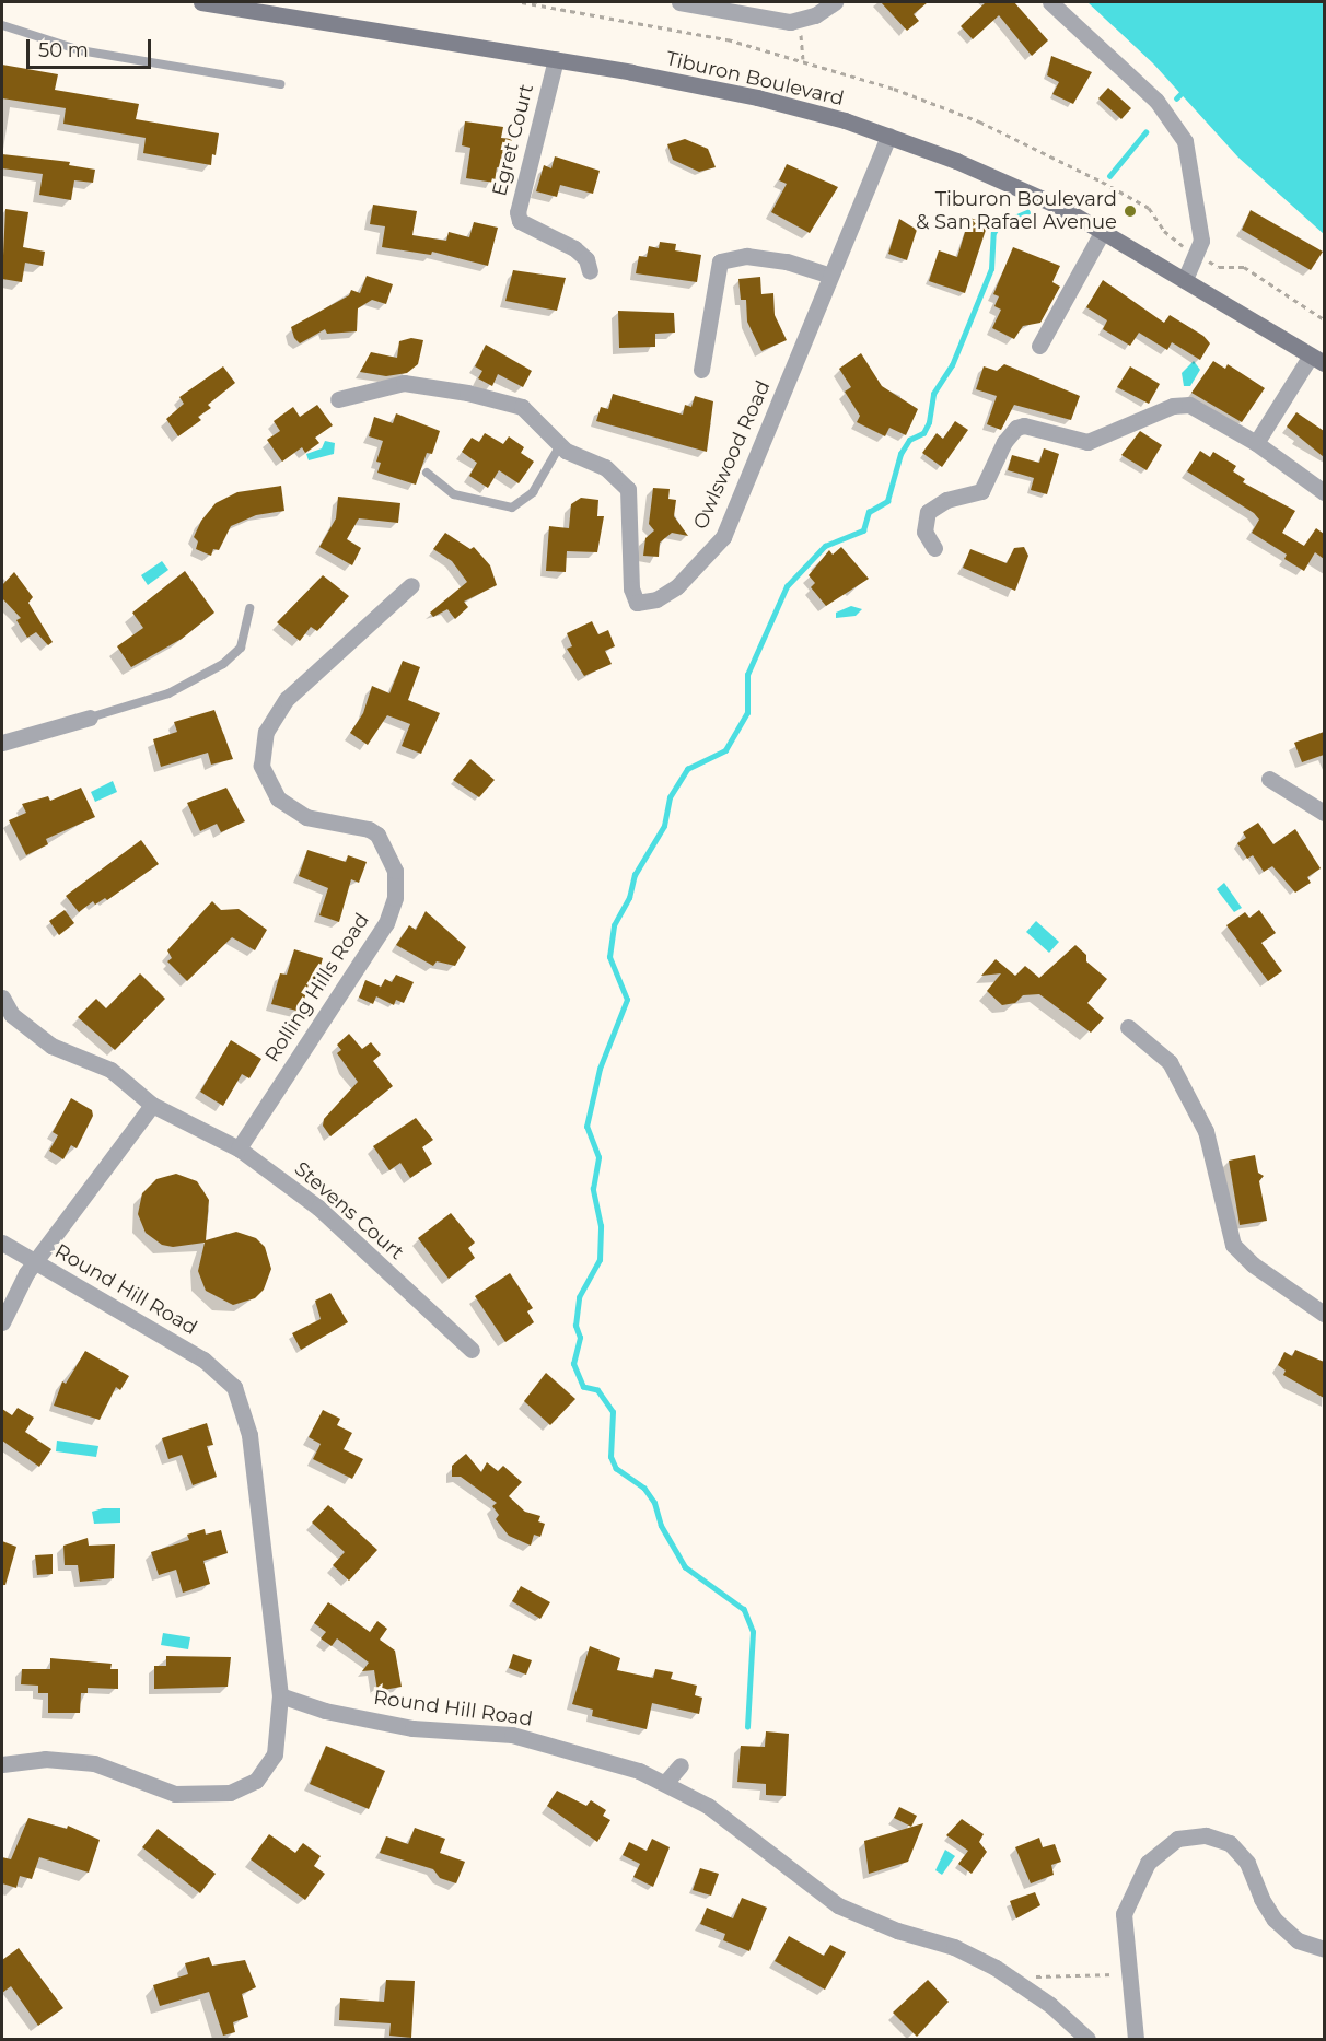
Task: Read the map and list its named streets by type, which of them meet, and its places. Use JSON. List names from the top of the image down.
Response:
{
  "streets": {
    "main road": ["Tiburon Boulevard"],
    "street": [
      "Egret Court",
      "Owlswood Road",
      "Rolling Hills Road",
      "Stevens Court",
      "Round Hill Road"
    ]
  },
  "crossings": [
    ["Tiburon Boulevard", "Egret Court"],
    ["Tiburon Boulevard", "Owlswood Road"],
    ["Rolling Hills Road", "Stevens Court"]
  ],
  "places": ["Tiburon Boulevard & San Rafael Avenue"],
  "scale_bar": "50 m"
}
